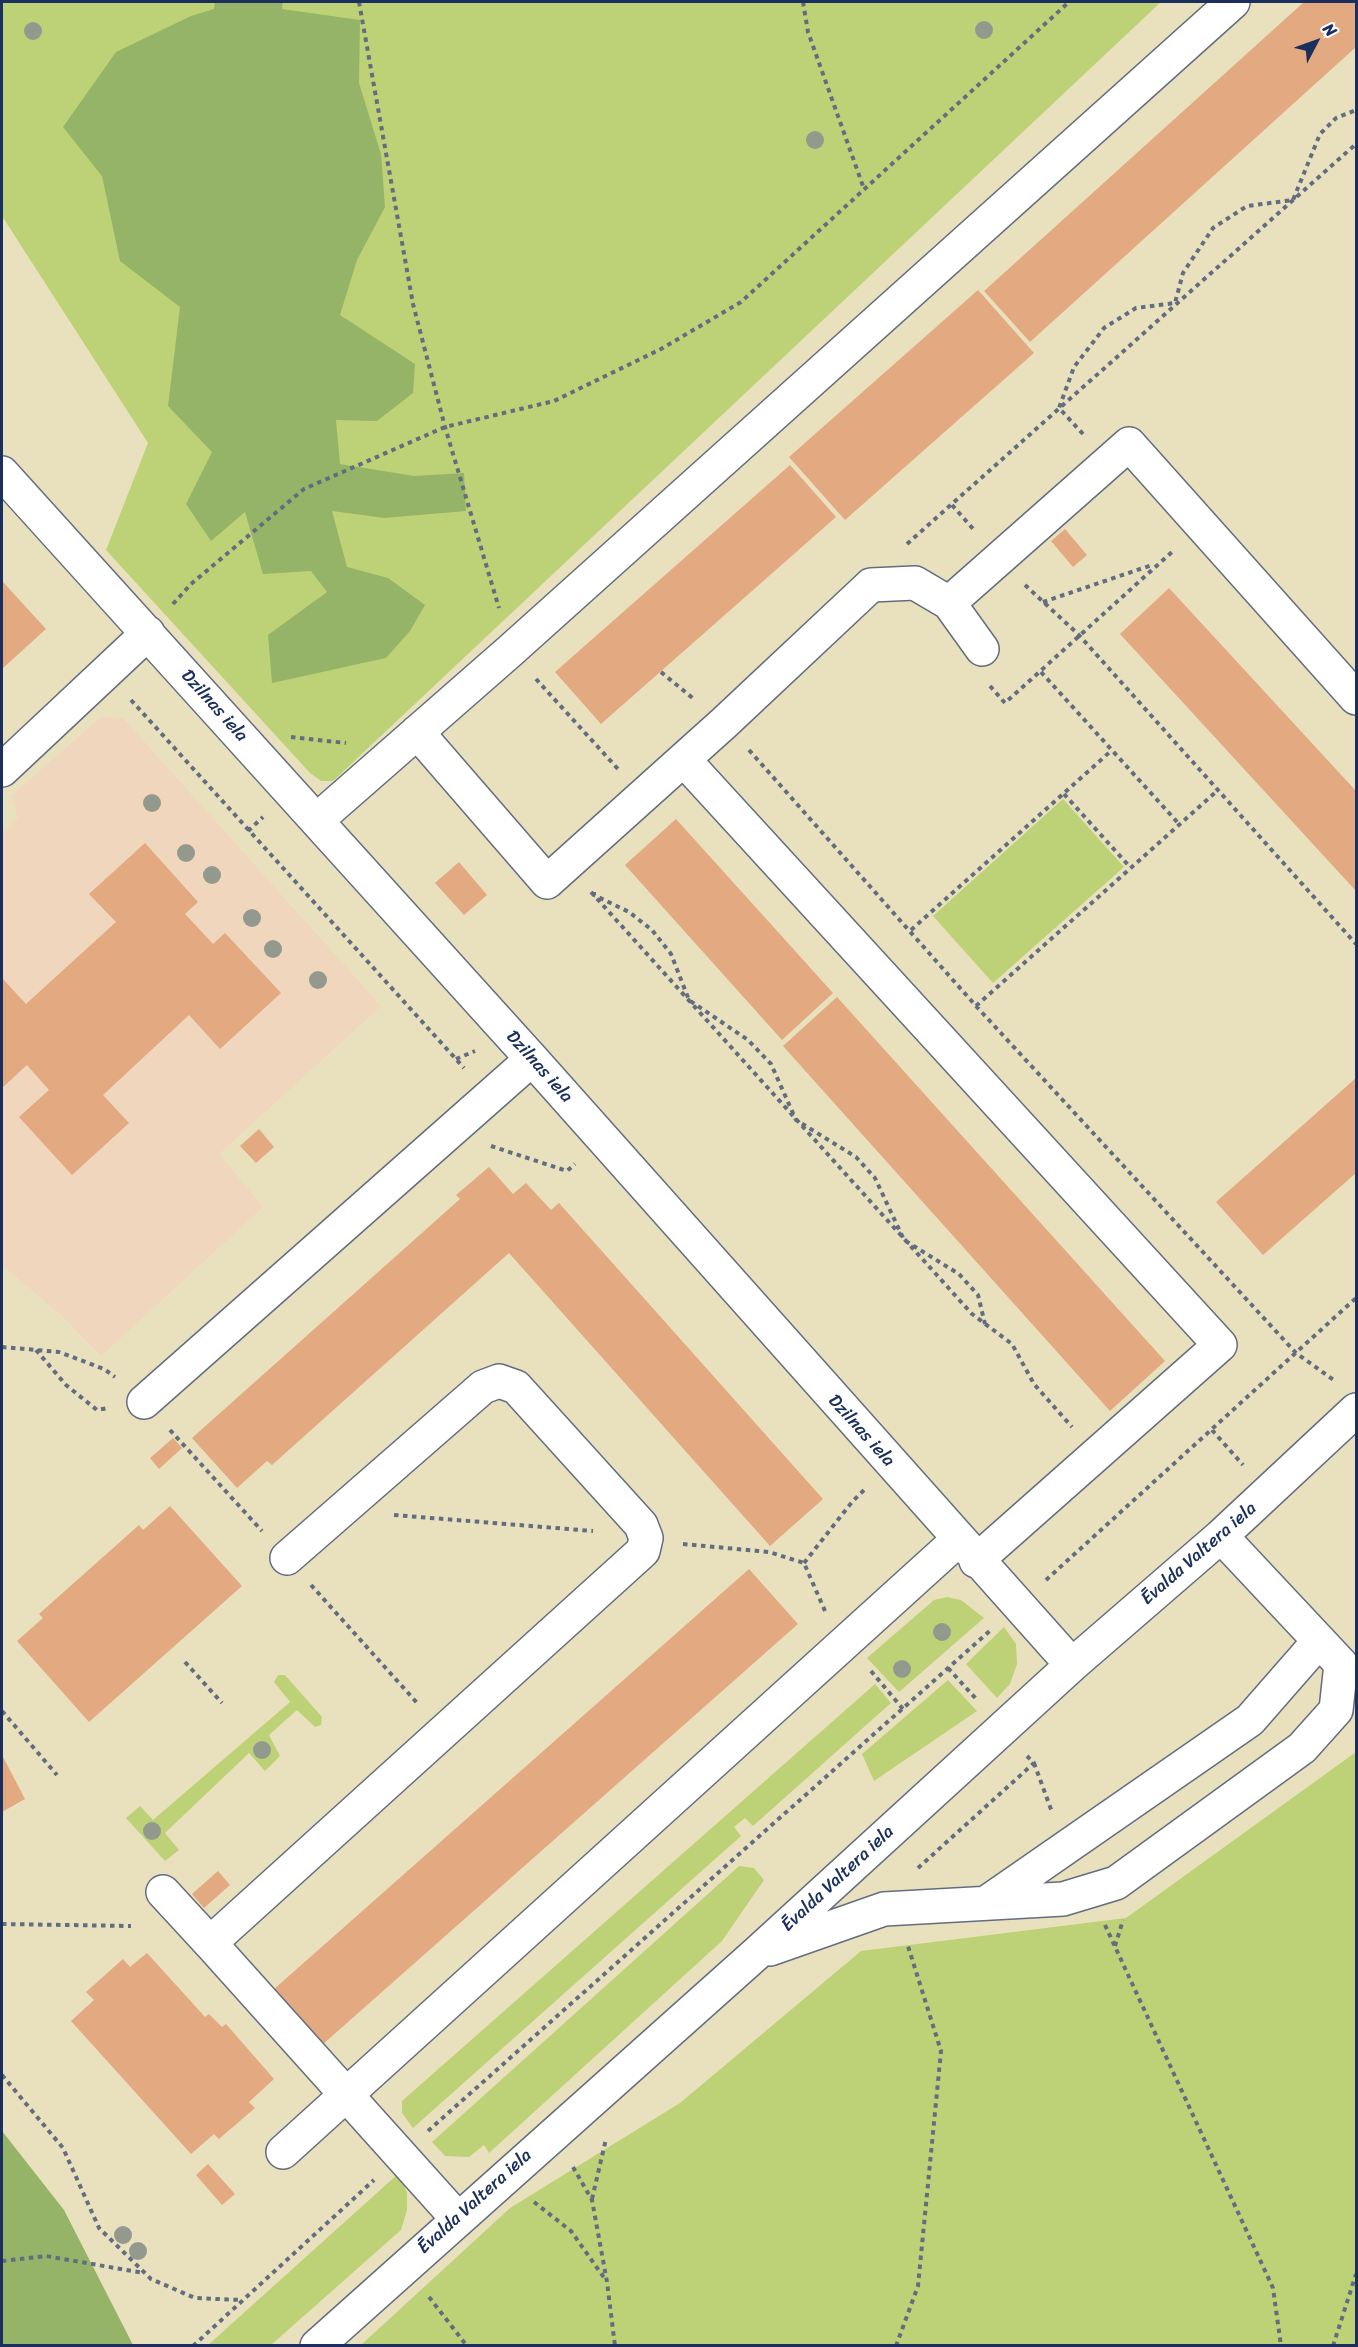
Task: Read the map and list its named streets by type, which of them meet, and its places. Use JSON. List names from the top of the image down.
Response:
{
  "streets": {
    "street": ["Dzilnas iela", "Ēvalda Valtera iela"]
  },
  "crossings": [
    ["Dzilnas iela", "Ēvalda Valtera iela"]
  ],
  "north": "top right"
}
